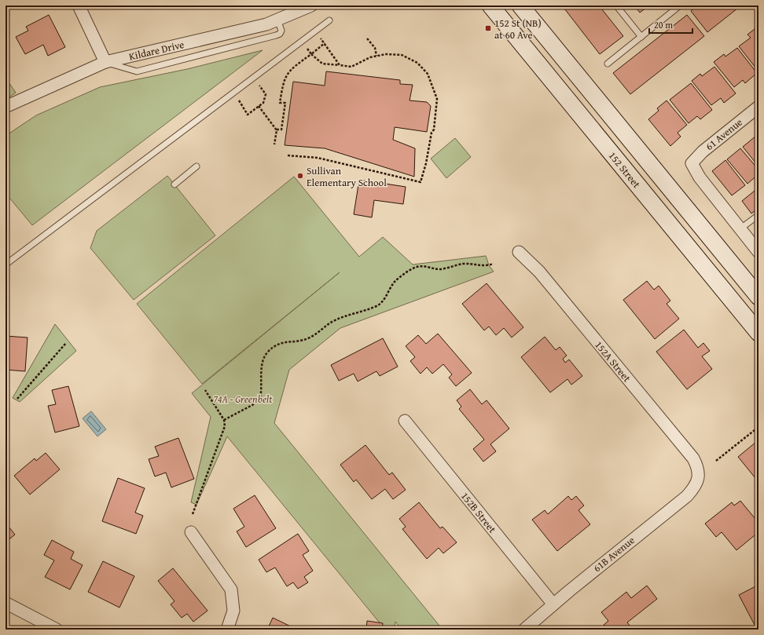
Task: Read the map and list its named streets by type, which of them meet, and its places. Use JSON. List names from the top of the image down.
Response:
{
  "streets": {
    "main road": ["152 Street"],
    "street": [
      "Kildare Drive",
      "61 Avenue",
      "152A Street",
      "152B Street",
      "61B Avenue"
    ]
  },
  "crossings": [
    ["152A Street", "61B Avenue"],
    ["152B Street", "61B Avenue"]
  ],
  "parks": ["74A - Greenbelt"],
  "places": {
    "transit": ["152 St (NB) at 60 Ave"],
    "other": ["Sullivan Elementary School"]
  },
  "scale_bar": "20 m"
}
